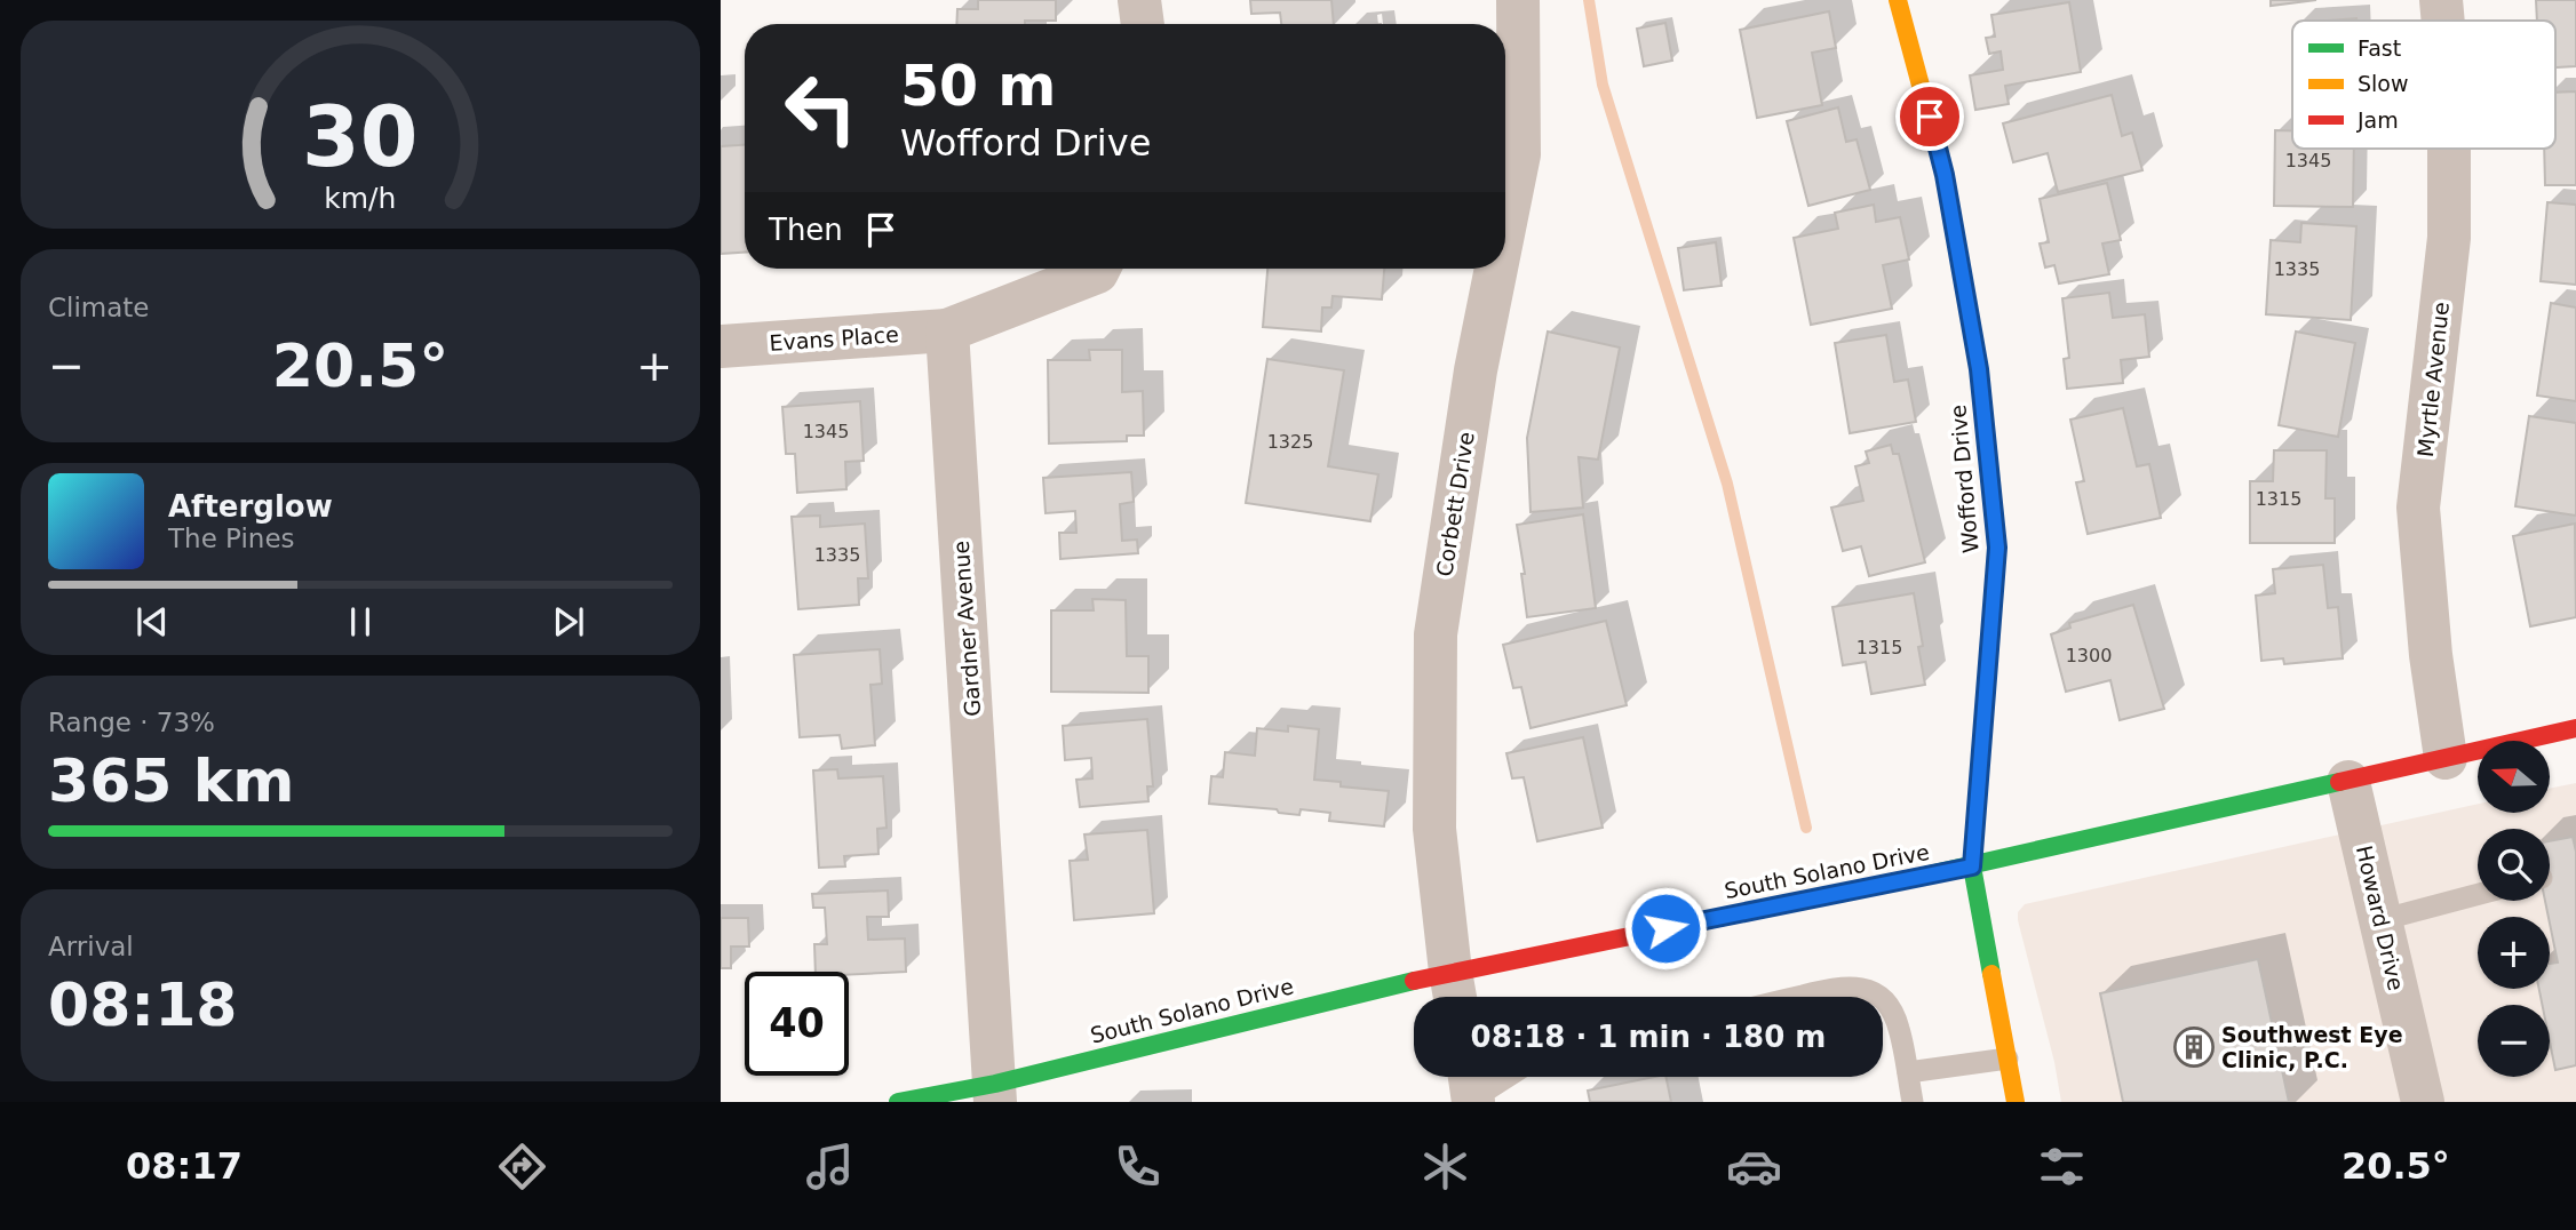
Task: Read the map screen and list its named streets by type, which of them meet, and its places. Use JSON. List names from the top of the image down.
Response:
{
  "streets": {
    "street": [
      "Evans Place",
      "Myrtle Avenue",
      "Wofford Drive",
      "Corbett Drive",
      "Gardner Avenue",
      "South Solano Drive",
      "Howard Drive"
    ]
  },
  "crossings": [
    ["Evans Place", "Gardner Avenue"],
    ["Myrtle Avenue", "South Solano Drive"],
    ["Wofford Drive", "South Solano Drive"],
    ["Corbett Drive", "South Solano Drive"],
    ["Gardner Avenue", "South Solano Drive"],
    ["South Solano Drive", "Howard Drive"]
  ],
  "places": {
    "building": ["Southwest Eye Clinic, P.C."]
  },
  "house_numbers": [
    "1345",
    "1335",
    "1345",
    "1325",
    "1315",
    "1335",
    "1315",
    "1300"
  ],
  "legend": ["Fast", "Slow", "Jam"],
  "north": "left",
  "page": {
    "turn": ["50 m", "Wofford Drive"],
    "then": "Then",
    "tile": [
      "Climate",
      ["Range · 73%", "365 km"],
      ["Arrival", "08:18"]
    ],
    "heat": ["−", "20.5°", "+"],
    "song": ["Afterglow", "The Pines"],
    "map_buttons": ["+", "−"],
    "limit": "40",
    "trip": "08:18 · 1 min · 180 m",
    "tabs": ["08:17", "20.5°"],
    "gauge": ["30", "km/h"]
  }
}
